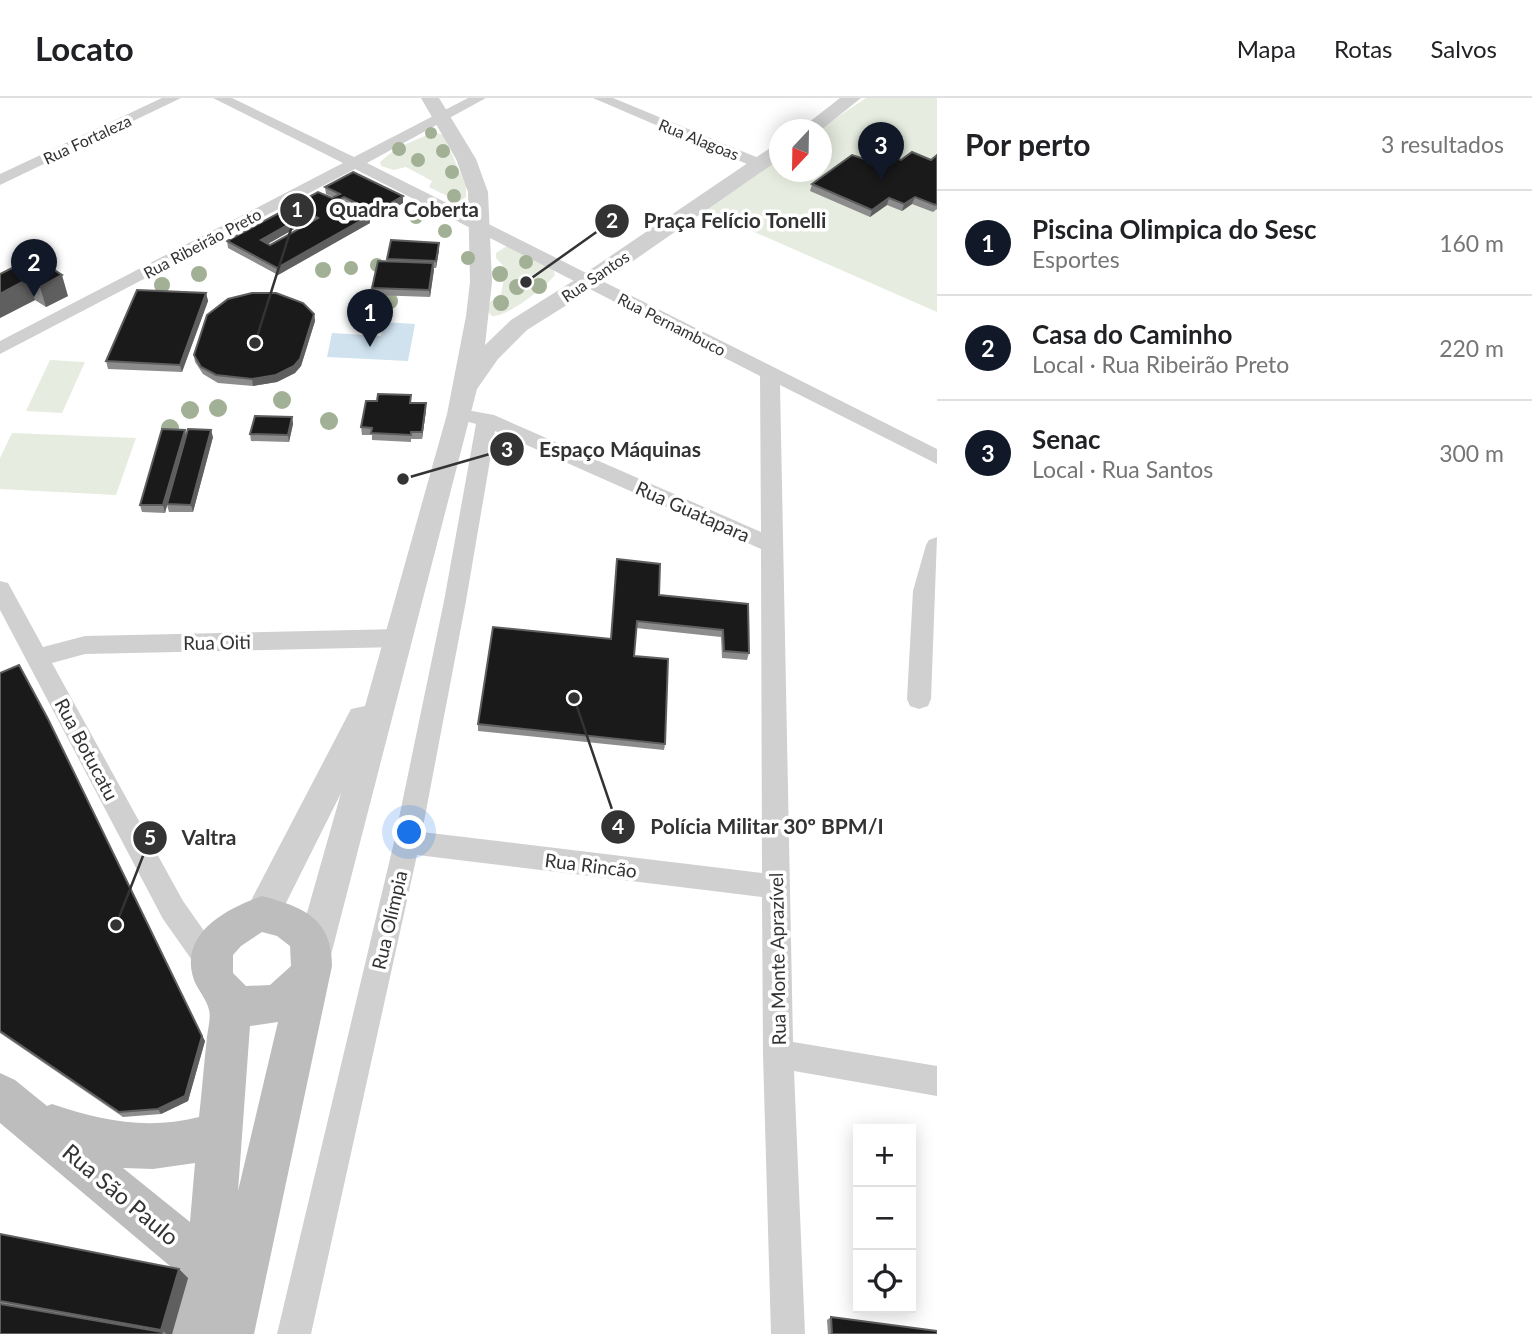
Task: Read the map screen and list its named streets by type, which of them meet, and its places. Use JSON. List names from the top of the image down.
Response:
{
  "streets": {
    "main road": ["Rua São Paulo"],
    "street": [
      "Rua Fortaleza",
      "Rua Alagoas",
      "Rua Ribeirão Preto",
      "Rua Santos",
      "Rua Pernambuco",
      "Rua Guatapara",
      "Rua Oiti",
      "Rua Botucatu",
      "Rua Rincão",
      "Rua Olímpia",
      "Rua Monte Aprazível"
    ]
  },
  "crossings": [
    ["Rua Alagoas", "Rua Santos"],
    ["Rua Ribeirão Preto", "Rua Pernambuco"],
    ["Rua Santos", "Rua Pernambuco"],
    ["Rua Santos", "Rua Guatapara"],
    ["Rua Pernambuco", "Rua Monte Aprazível"],
    ["Rua Guatapara", "Rua Olímpia"],
    ["Rua Guatapara", "Rua Monte Aprazível"],
    ["Rua Oiti", "Rua Botucatu"],
    ["Rua Rincão", "Rua Olímpia"],
    ["Rua Rincão", "Rua Monte Aprazível"]
  ],
  "places": [
    "Praça Felício Tonelli",
    "Quadra Coberta",
    "Espaço Máquinas",
    "Polícia Militar 30º BPM/I",
    "Valtra"
  ],
  "north": "bottom",
  "page": {
    "header": "Locato",
    "nav": ["Mapa", "Rotas", "Salvos"],
    "heading": ["Por perto", "3 resultados"],
    "pins": ["3", "2", "1"],
    "list": [
      {
        "mark": "1",
        "name": "Piscina Olimpica do Sesc",
        "note": "Esportes",
        "value": "160 m"
      },
      {
        "mark": "2",
        "name": "Casa do Caminho",
        "note": "Local · Rua Ribeirão Preto",
        "value": "220 m"
      },
      {
        "mark": "3",
        "name": "Senac",
        "note": "Local · Rua Santos",
        "value": "300 m"
      }
    ],
    "map_buttons": ["+", "−"]
  }
}
